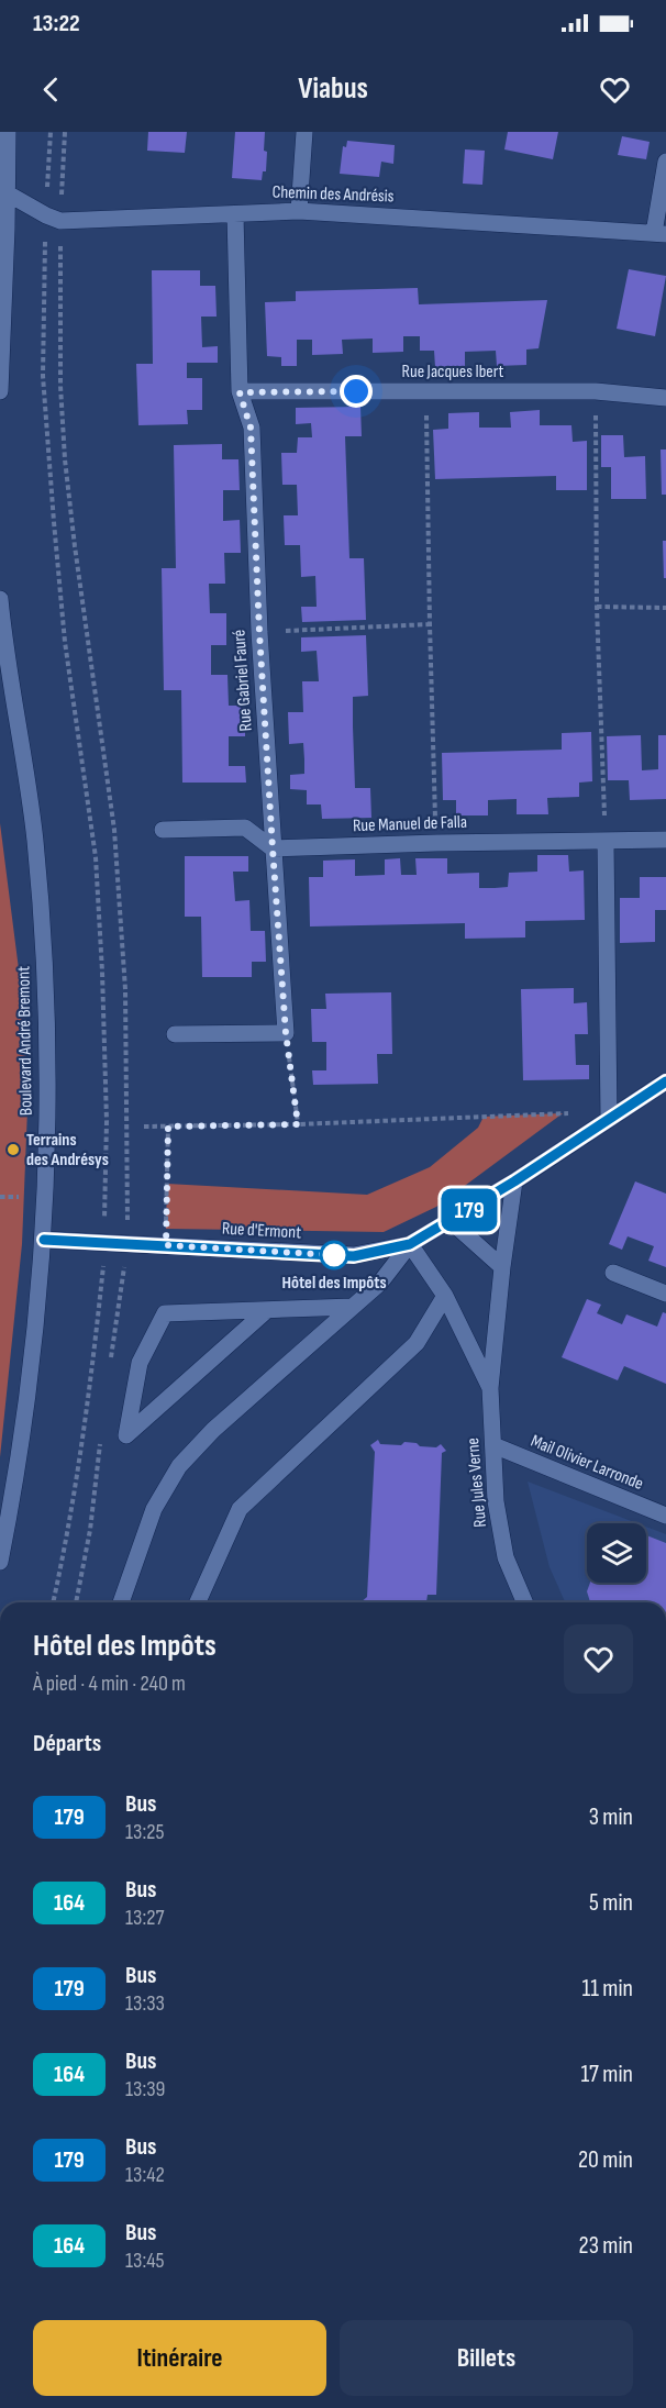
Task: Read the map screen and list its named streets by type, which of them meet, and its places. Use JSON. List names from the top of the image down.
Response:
{
  "streets": {
    "street": [
      "Chemin des Andrésis",
      "Rue Jacques Ibert",
      "Rue Gabriel Fauré",
      "Rue Manuel de Falla",
      "Boulevard André Bremont",
      "Rue d'Ermont",
      "Mail Olivier Larronde",
      "Rue Jules Verne"
    ]
  },
  "crossings": [
    ["Chemin des Andrésis", "Rue Gabriel Fauré"],
    ["Rue Jacques Ibert", "Rue Gabriel Fauré"],
    ["Rue Gabriel Fauré", "Rue Manuel de Falla"],
    ["Boulevard André Bremont", "Rue d'Ermont"],
    ["Rue d'Ermont", "Rue Jules Verne"],
    ["Mail Olivier Larronde", "Rue Jules Verne"]
  ],
  "places": ["Terrains des Andrésys", "Hôtel des Impôts"],
  "lines": ["bus line 179"],
  "page": {
    "status": "13:22",
    "header": "Viabus",
    "on_map": "179",
    "heading": [
      ["Hôtel des Impôts", "À pied · 4 min · 240 m"],
      "Départs"
    ],
    "list": [
      {
        "mark": "179",
        "name": "Bus",
        "note": "13:25",
        "value": "3 min"
      },
      {
        "mark": "164",
        "name": "Bus",
        "note": "13:27",
        "value": "5 min"
      },
      {
        "mark": "179",
        "name": "Bus",
        "note": "13:33",
        "value": "11 min"
      },
      {
        "mark": "164",
        "name": "Bus",
        "note": "13:39",
        "value": "17 min"
      },
      {
        "mark": "179",
        "name": "Bus",
        "note": "13:42",
        "value": "20 min"
      },
      {
        "mark": "164",
        "name": "Bus",
        "note": "13:45",
        "value": "23 min"
      }
    ],
    "buttons": ["Itinéraire", "Billets"]
  }
}
